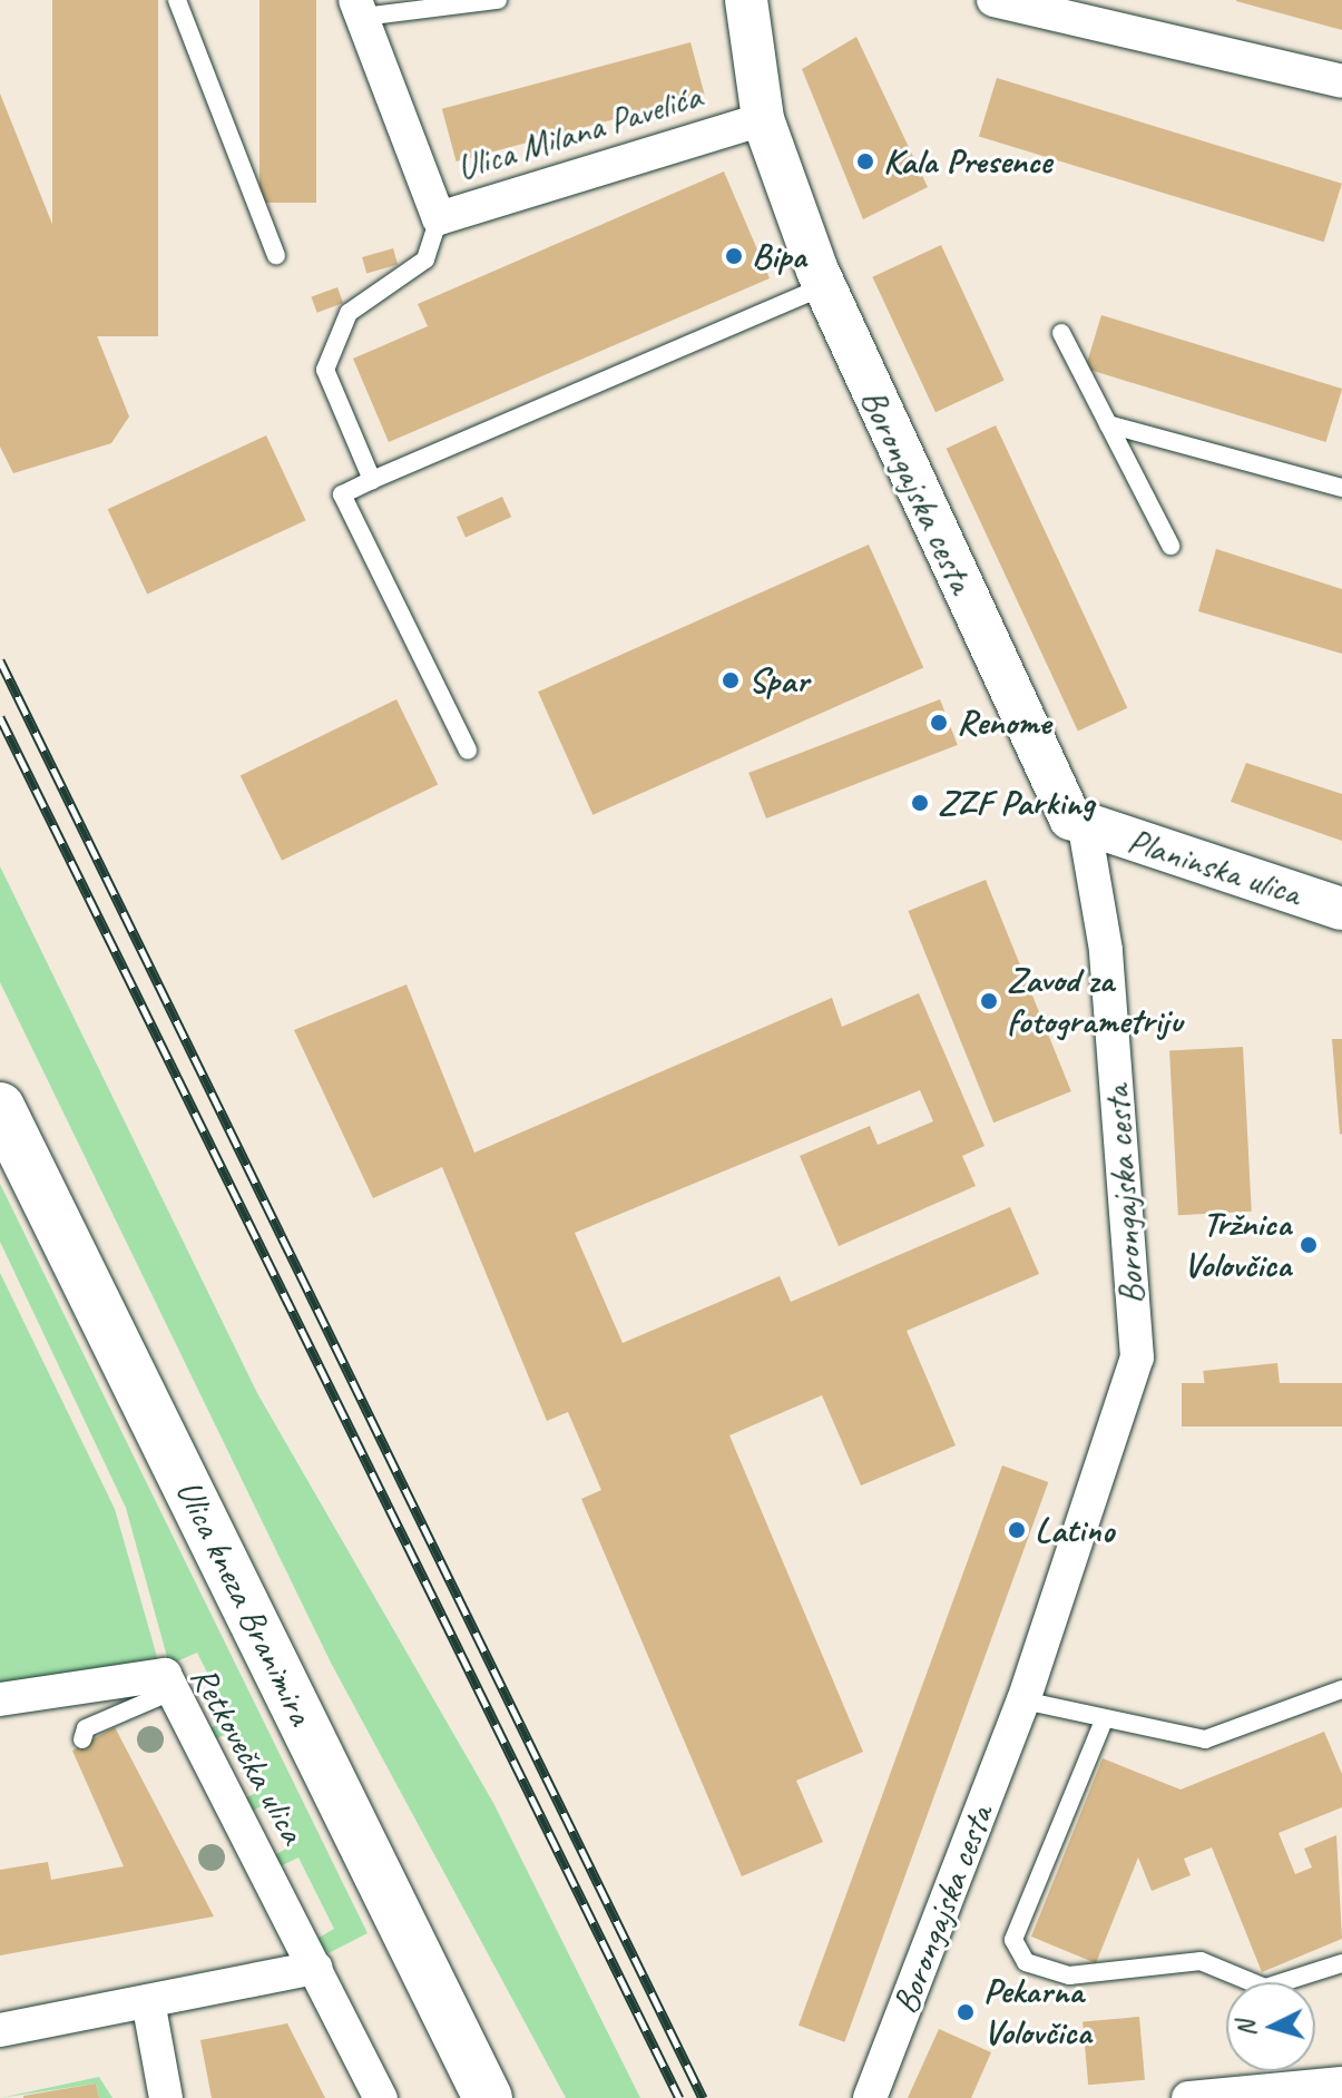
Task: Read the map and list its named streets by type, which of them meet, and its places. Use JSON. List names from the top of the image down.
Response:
{
  "streets": {
    "main road": ["Ulica kneza Branimira"],
    "street": [
      "Ulica Milana Pavelića",
      "Borongajska cesta",
      "Planinska ulica",
      "Retkovečka ulica"
    ]
  },
  "crossings": [
    ["Ulica Milana Pavelića", "Borongajska cesta"],
    ["Borongajska cesta", "Planinska ulica"]
  ],
  "places": [
    "Kala Presence",
    "Bipa",
    "Spar",
    "Renome",
    "ZZF Parking",
    "Zavod za fotogrametriju",
    "Tržnica Volovčica",
    "Latino",
    "Pekarna Volovčica"
  ],
  "north": "left"
}
